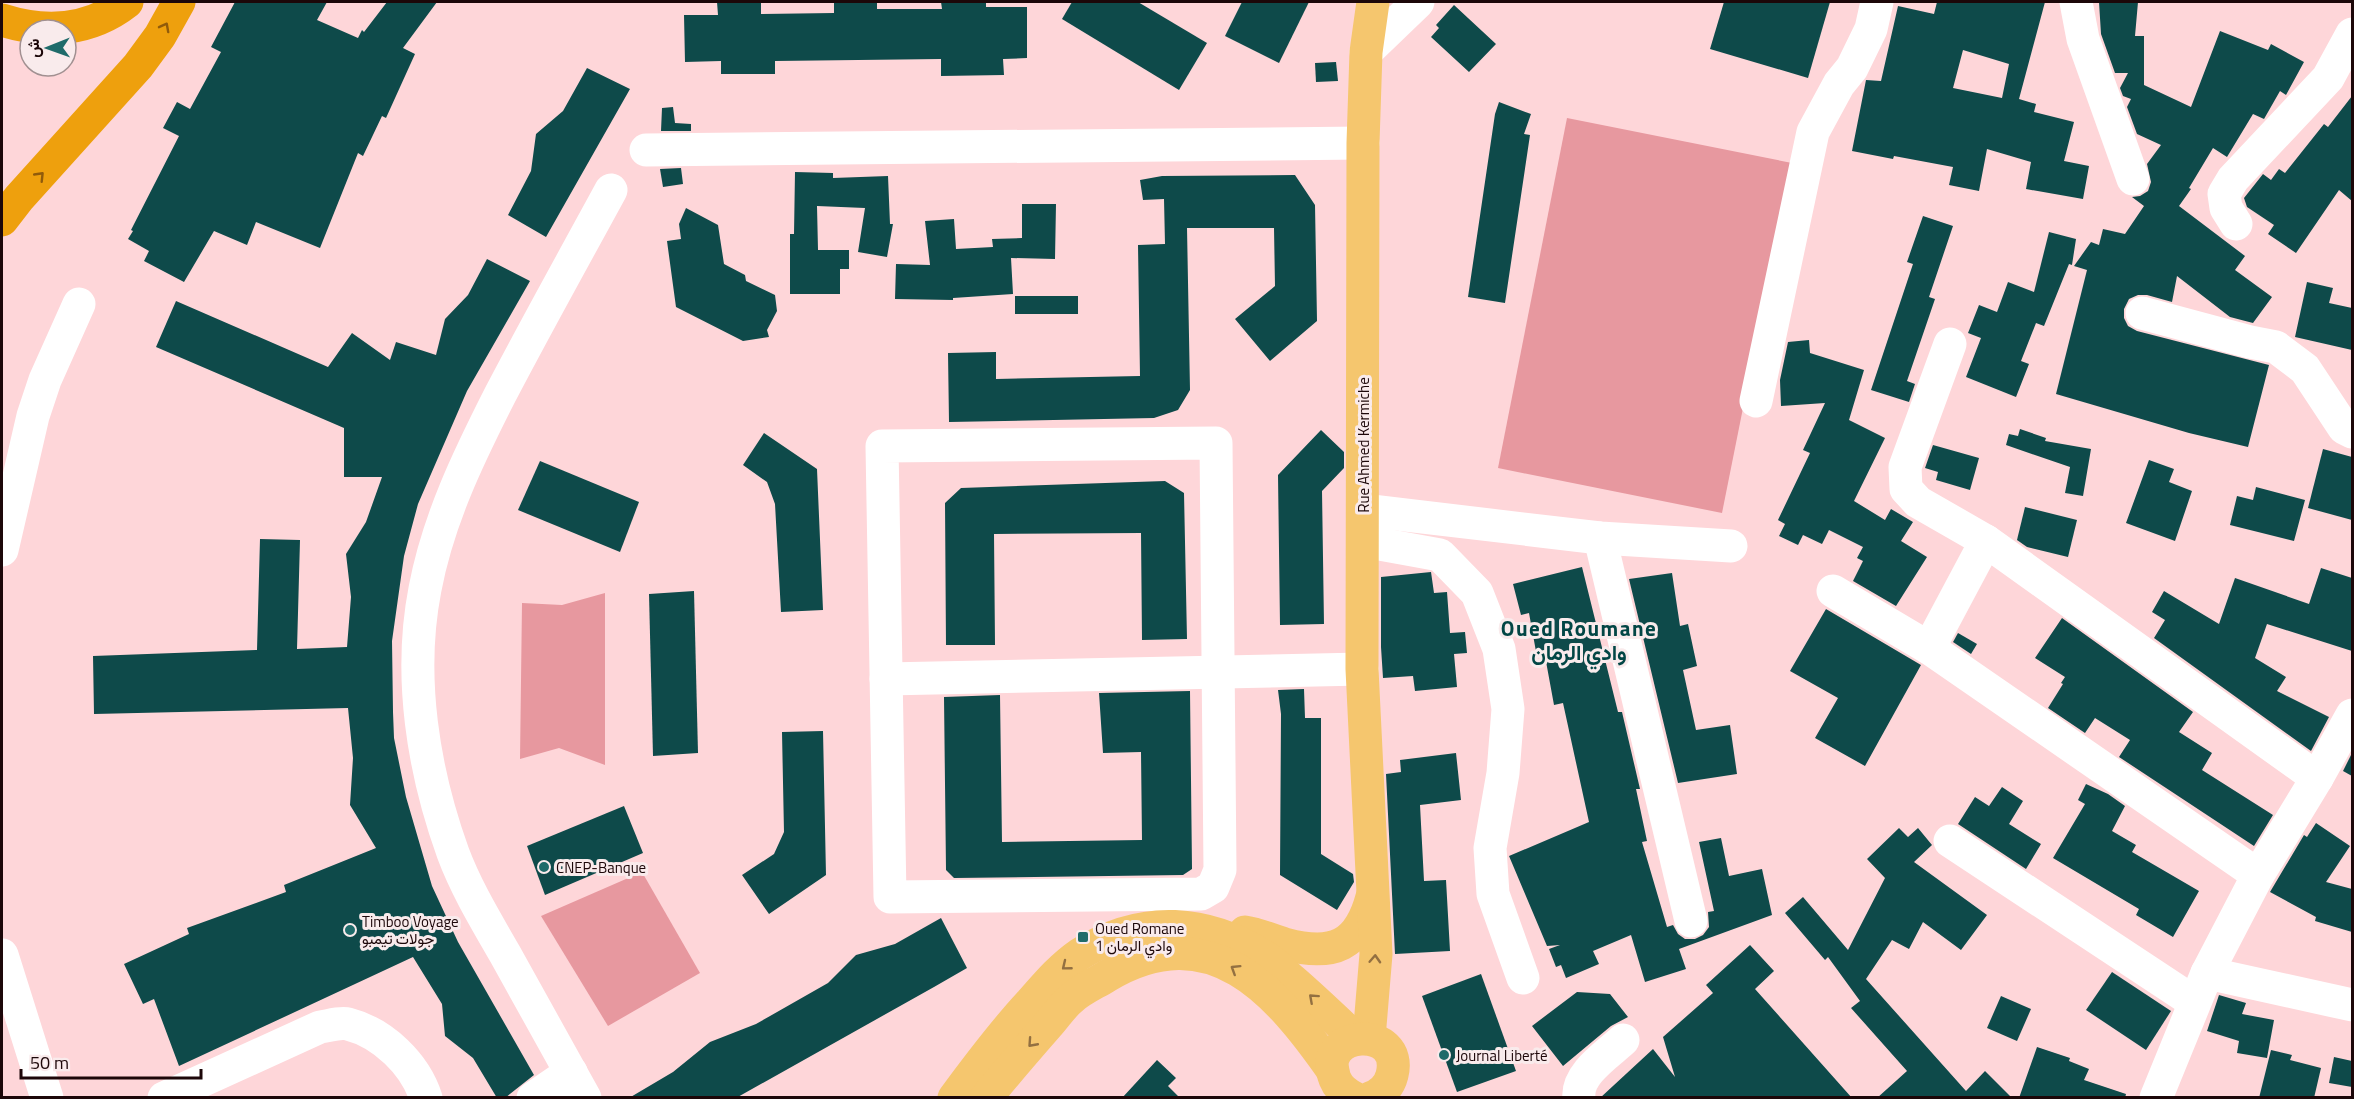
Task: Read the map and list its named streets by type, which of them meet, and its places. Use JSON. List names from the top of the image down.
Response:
{
  "streets": {
    "main road": ["Rue Ahmed Kermiche"]
  },
  "districts": ["Oued Roumane وادي الرمان"],
  "places": {
    "other": ["CNEP-Banque", "Timboo Voyage جولات تيمبو", "Journal Liberté"],
    "transit": ["Oued Romane 1 وادي الرمان"]
  },
  "scale_bar": "50 m",
  "north": "left"
}
